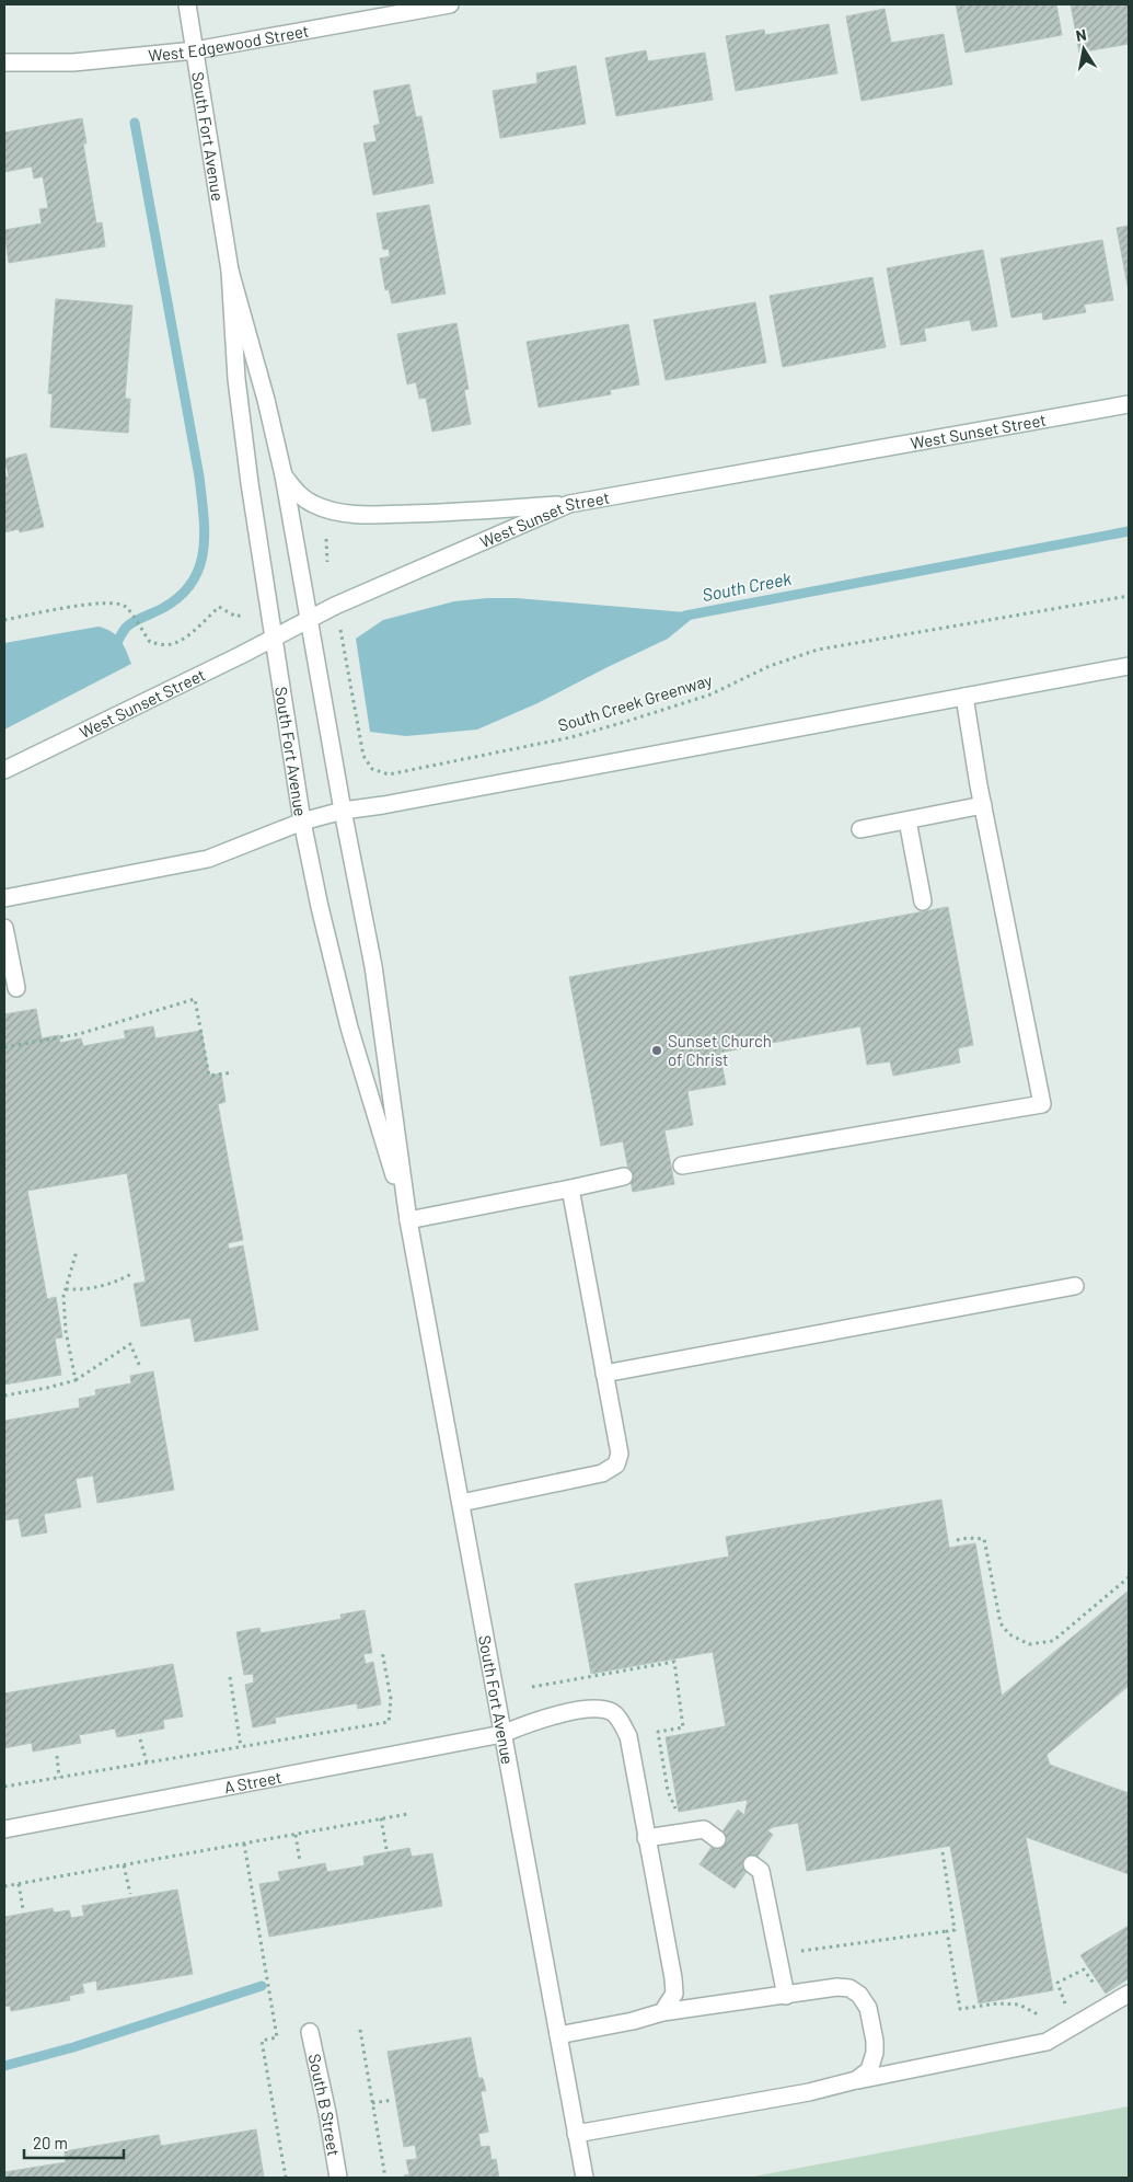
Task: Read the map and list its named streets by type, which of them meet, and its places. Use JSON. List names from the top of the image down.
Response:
{
  "streets": {
    "street": [
      "West Edgewood Street",
      "South Fort Avenue",
      "West Sunset Street",
      "A Street",
      "South B Street"
    ],
    "path": ["South Creek Greenway"]
  },
  "crossings": [
    ["West Edgewood Street", "South Fort Avenue"],
    ["South Fort Avenue", "West Sunset Street"],
    ["South Fort Avenue", "A Street"],
    ["West Sunset Street", "South Creek Greenway"]
  ],
  "water": ["South Creek"],
  "places": ["Sunset Church of Christ"],
  "scale_bar": "20 m",
  "north": "top"
}
